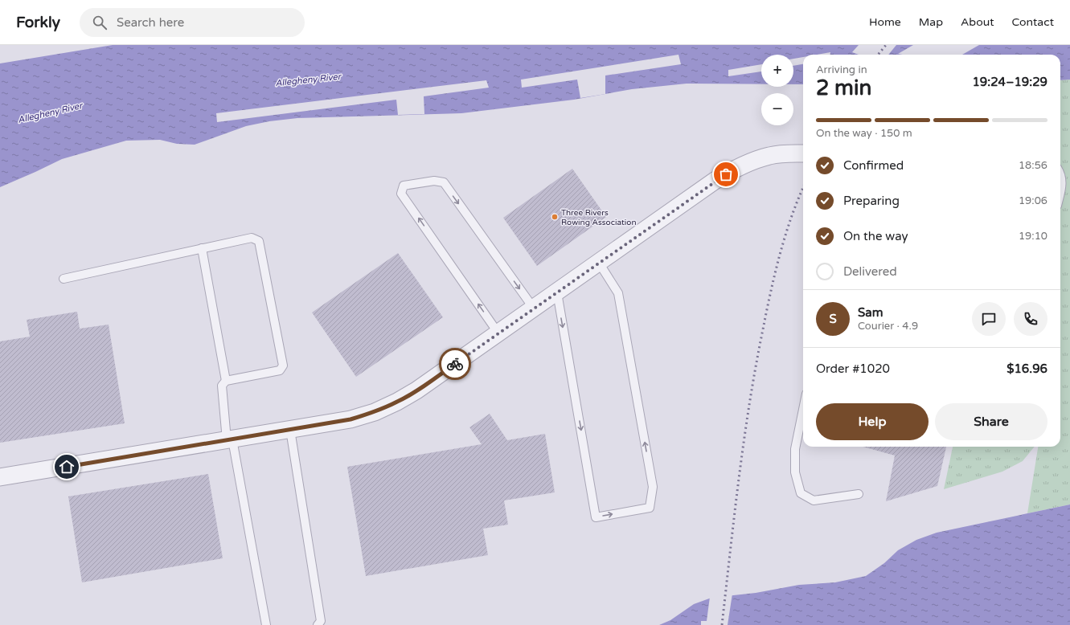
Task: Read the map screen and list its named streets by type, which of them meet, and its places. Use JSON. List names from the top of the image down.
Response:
{
  "water": ["Allegheny River"],
  "places": ["Three Rivers Rowing Association"],
  "page": {
    "header": "Forkly",
    "search": "Search here",
    "nav": [
      "Home",
      "Map",
      "About",
      "Contact"
    ],
    "map_buttons": ["+", "−"],
    "heading": ["2 min", "Arriving in", "19:24–19:29"],
    "panel": [
      "Sam",
      "Courier · 4.9",
      "Order #1020",
      "$16.96"
    ],
    "bar": "On the way · 150 m",
    "list": [
      ["Confirmed", "18:56"],
      ["Preparing", "19:06"],
      ["On the way", "19:10"],
      "Delivered"
    ],
    "round": "S",
    "buttons": ["Help", "Share"]
  }
}
